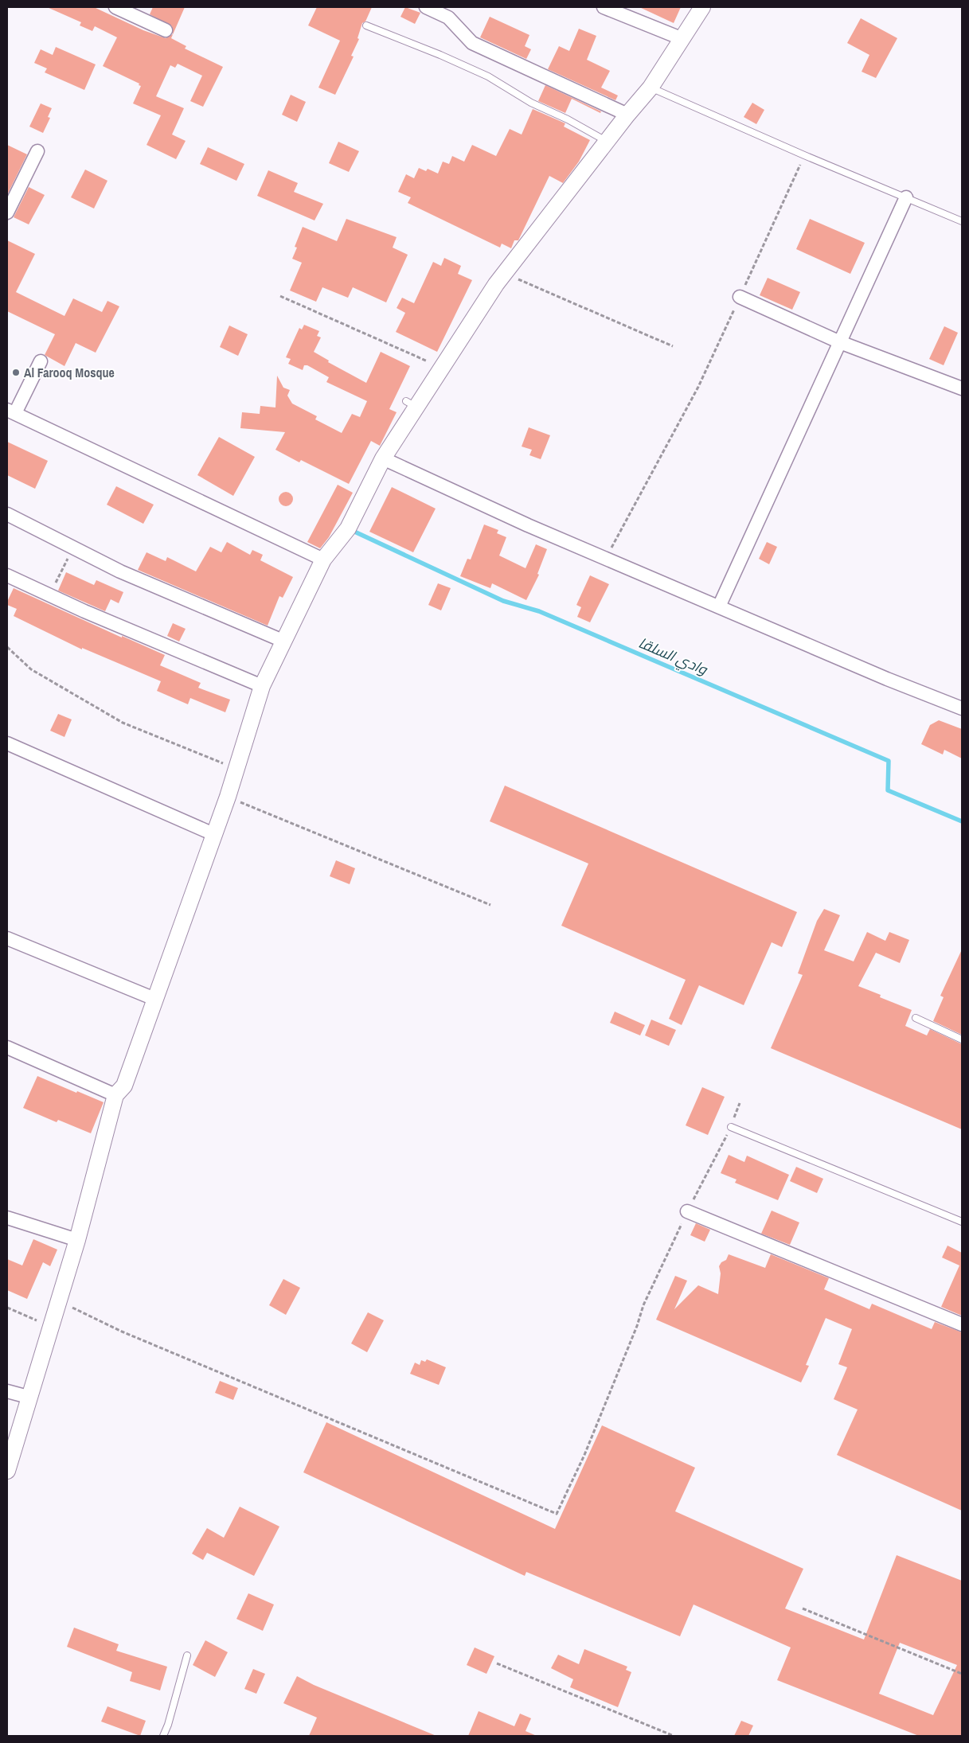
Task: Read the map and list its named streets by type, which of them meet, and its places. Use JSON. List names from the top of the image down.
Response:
{
  "water": ["وادي السلقا"],
  "places": ["Al Farooq Mosque"]
}
